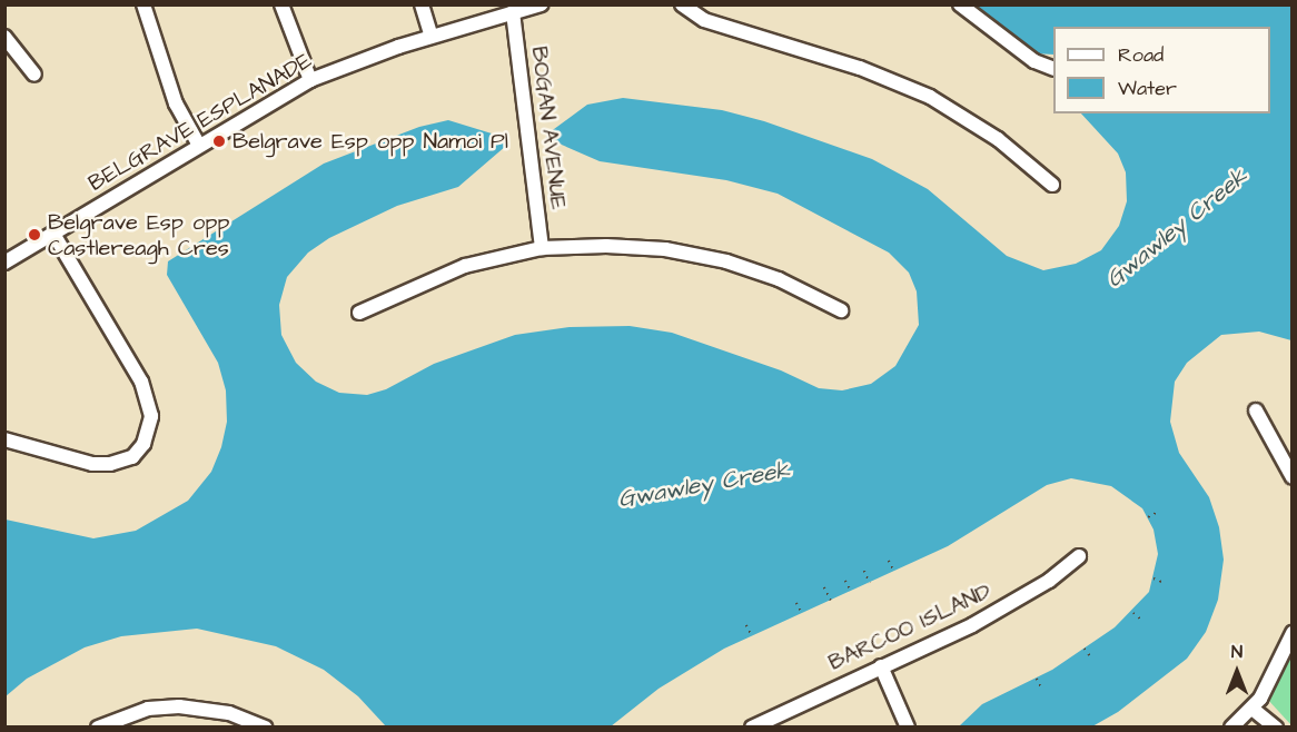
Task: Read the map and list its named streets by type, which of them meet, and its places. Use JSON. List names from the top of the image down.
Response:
{
  "streets": {
    "street": ["BELGRAVE ESPLANADE", "BOGAN AVENUE", "BARCOO ISLAND"]
  },
  "crossings": [
    ["BELGRAVE ESPLANADE", "BOGAN AVENUE"]
  ],
  "water": ["Gwawley Creek"],
  "places": ["Belgrave Esp opp Namoi Pl", "Belgrave Esp opp Castlereagh Cres"],
  "legend": ["Road", "Water"],
  "north": "top"
}
